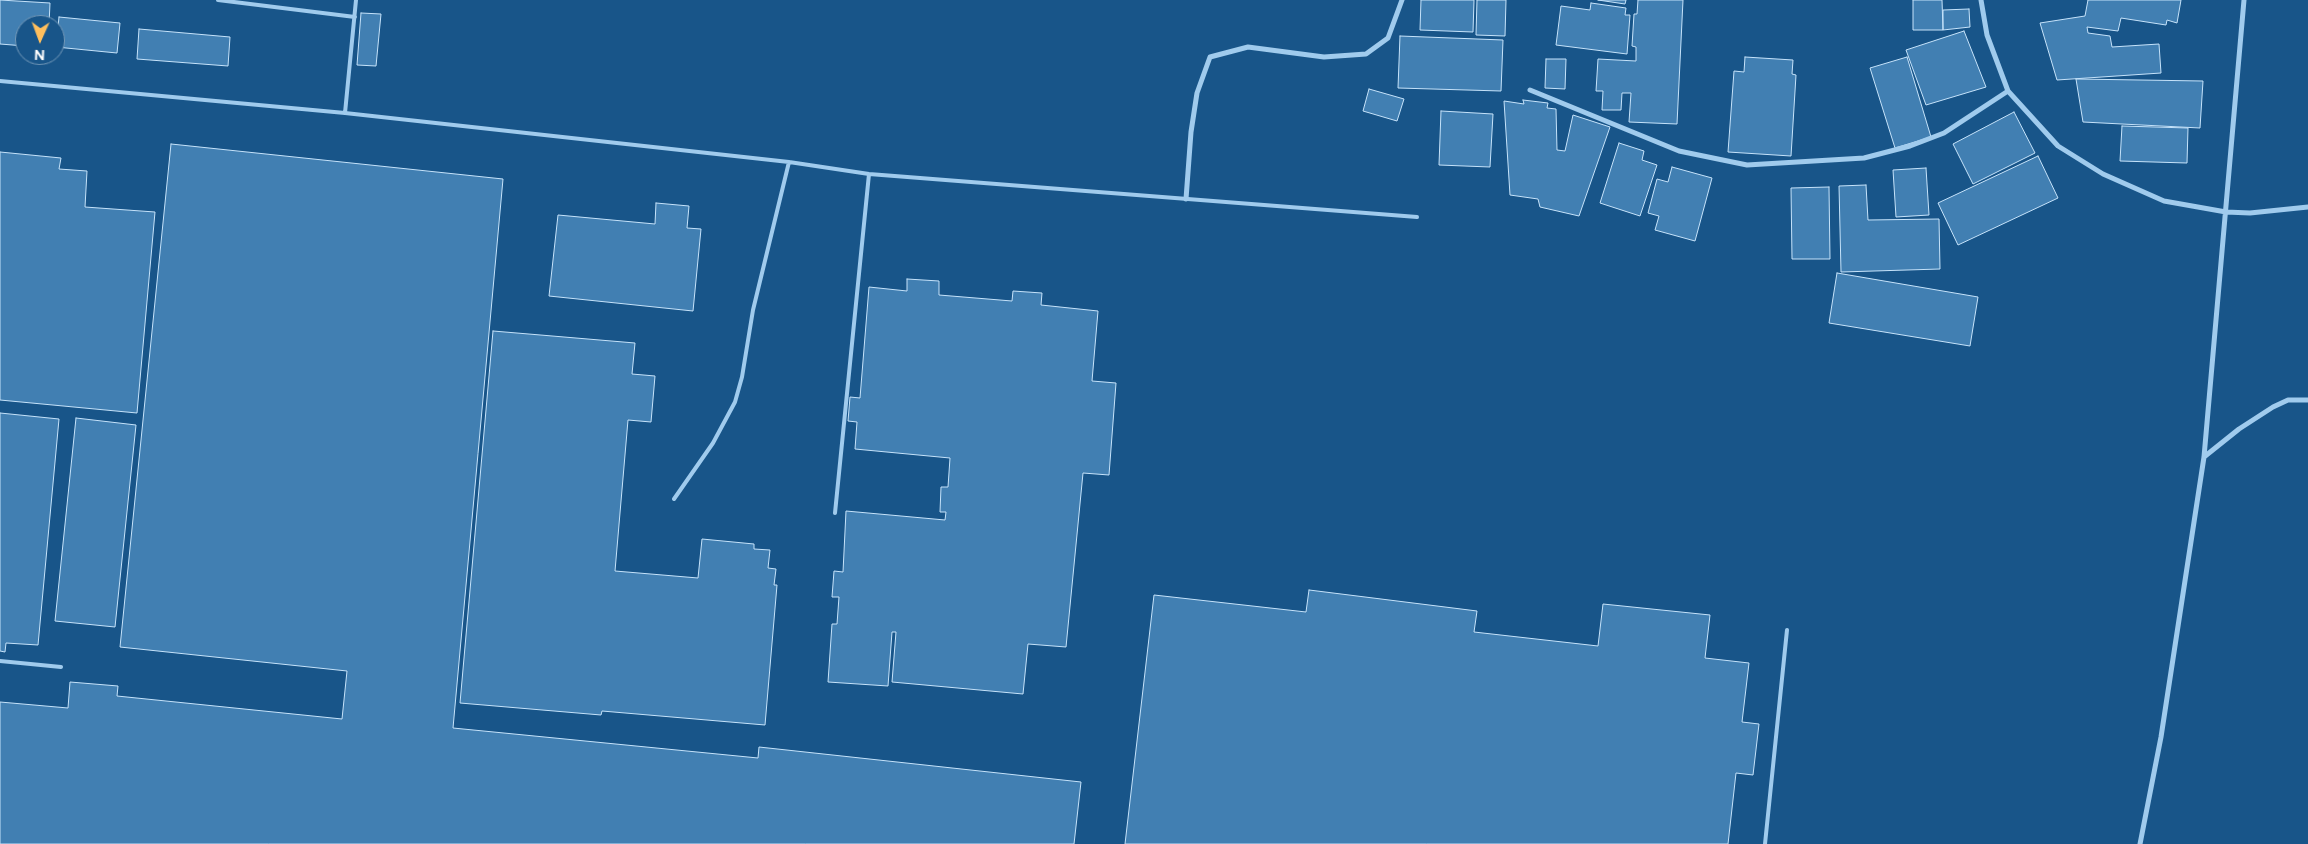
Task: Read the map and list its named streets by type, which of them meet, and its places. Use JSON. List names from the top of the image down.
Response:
{
  "north": "bottom"
}
